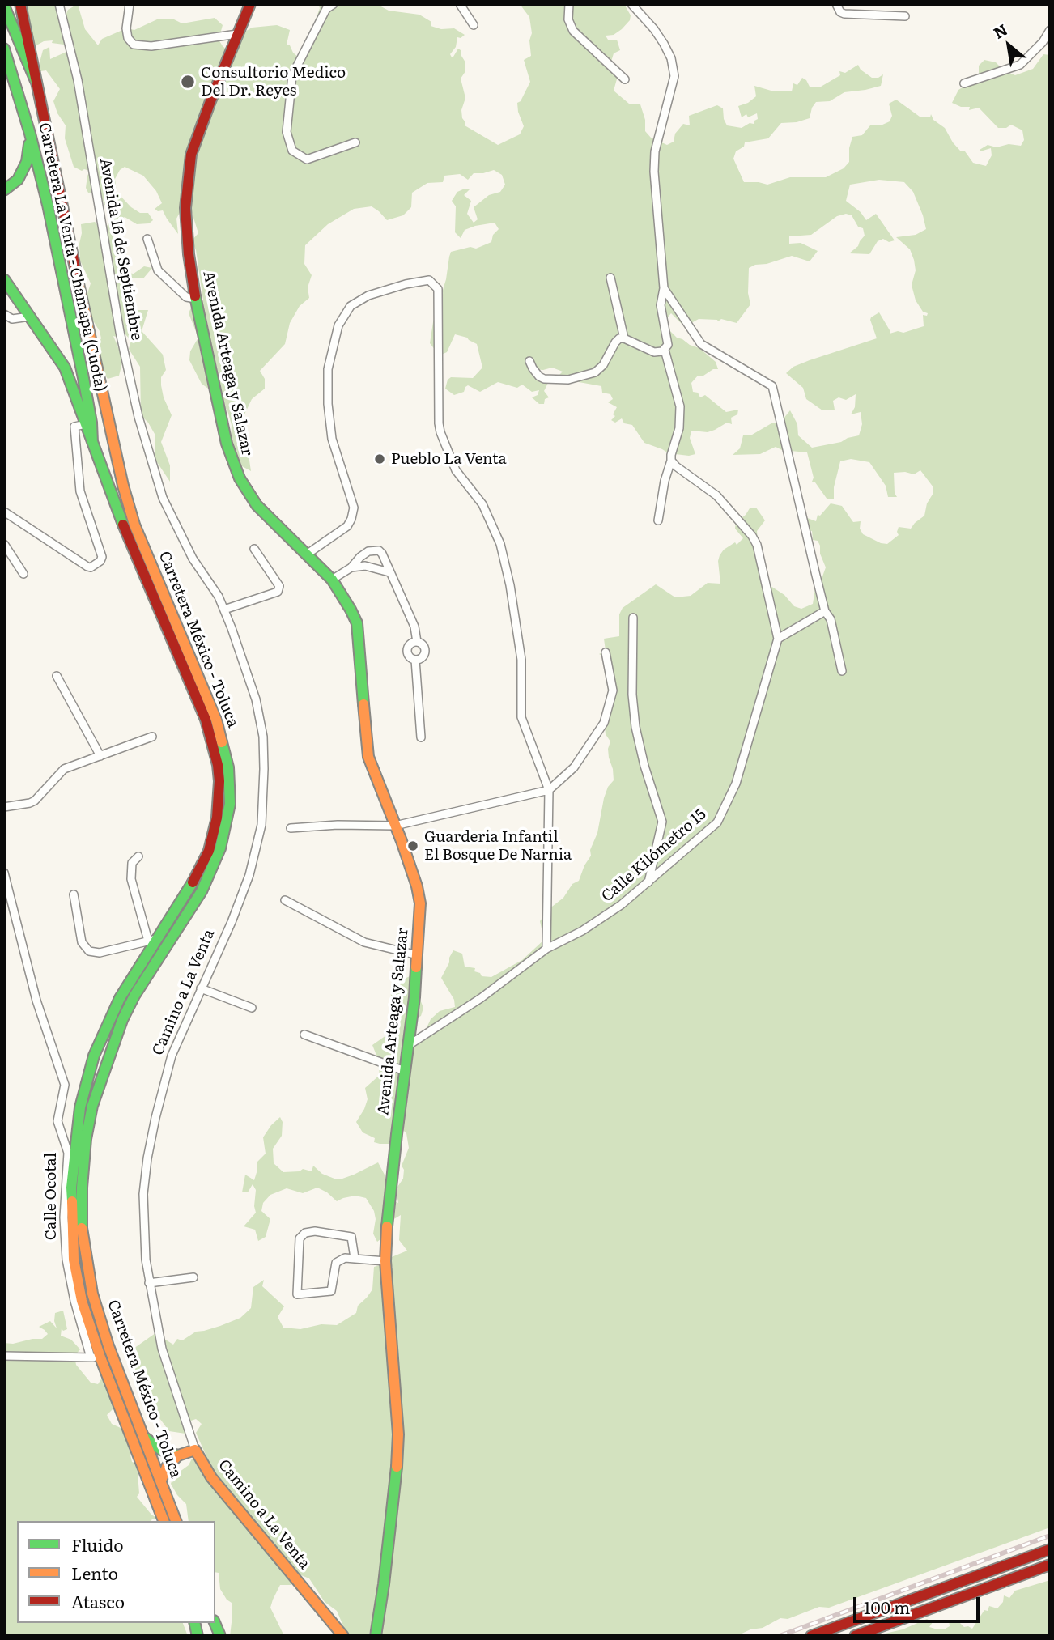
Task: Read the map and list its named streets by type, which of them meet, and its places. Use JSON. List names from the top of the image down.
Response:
{
  "streets": {
    "main road": [
      "Carretera La Venta - Chamapa (Cuota)",
      "Avenida Arteaga y Salazar",
      "Carretera México - Toluca",
      "Camino a La Venta"
    ],
    "street": ["Avenida 16 de Septiembre", "Calle Kilómetro 15", "Calle Ocotal"]
  },
  "crossings": [
    ["Avenida 16 de Septiembre", "Camino a La Venta"],
    ["Carretera La Venta - Chamapa (Cuota)", "Carretera México - Toluca"],
    ["Avenida Arteaga y Salazar", "Calle Kilómetro 15"],
    ["Carretera México - Toluca", "Calle Ocotal"]
  ],
  "places": ["Consultorio Medico Del Dr. Reyes", "Pueblo La Venta", "Guarderia Infantil El Bosque De Narnia"],
  "legend": ["Fluido", "Lento", "Atasco"],
  "scale_bar": "100 m",
  "north": "top left"
}
